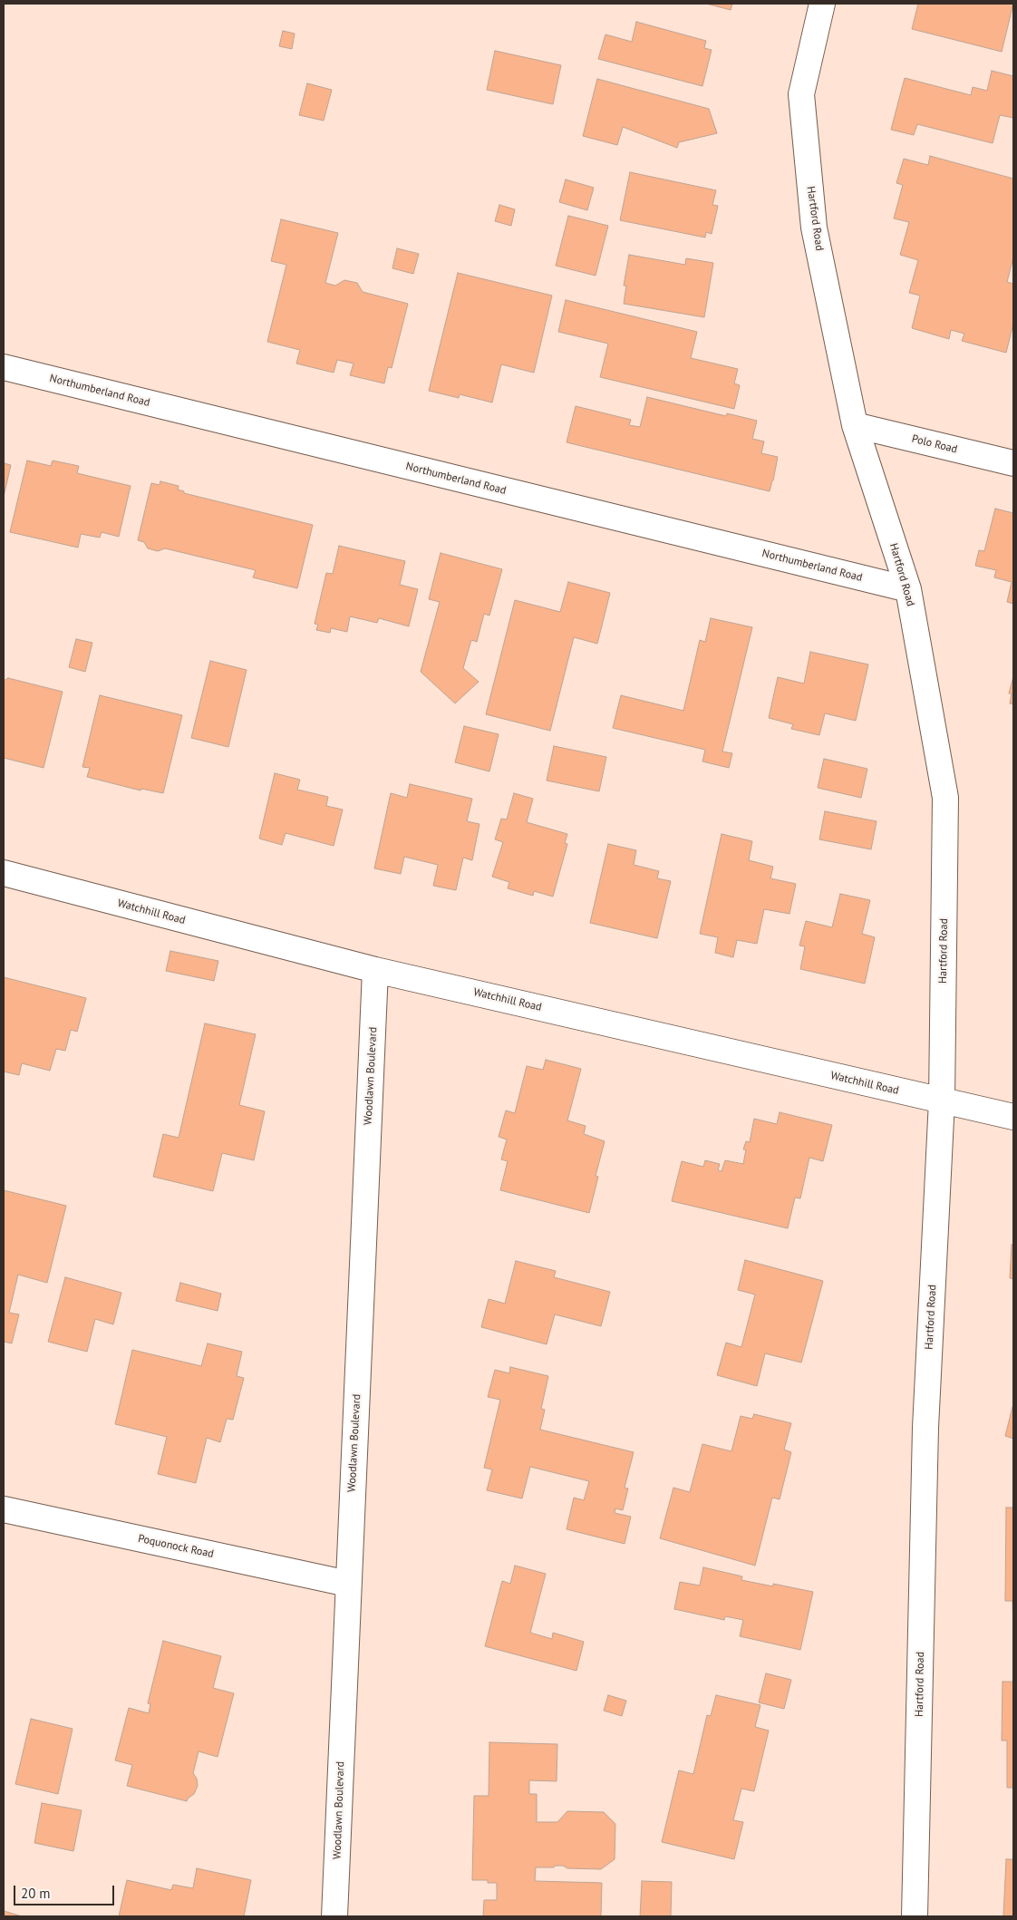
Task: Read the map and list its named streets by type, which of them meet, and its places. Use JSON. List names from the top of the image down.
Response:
{
  "streets": {
    "street": [
      "Hartford Road",
      "Northumberland Road",
      "Polo Road",
      "Watchhill Road",
      "Woodlawn Boulevard",
      "Poquonock Road"
    ]
  },
  "crossings": [
    ["Hartford Road", "Northumberland Road"],
    ["Hartford Road", "Polo Road"],
    ["Hartford Road", "Watchhill Road"],
    ["Watchhill Road", "Woodlawn Boulevard"],
    ["Woodlawn Boulevard", "Poquonock Road"]
  ],
  "scale_bar": "20 m"
}
